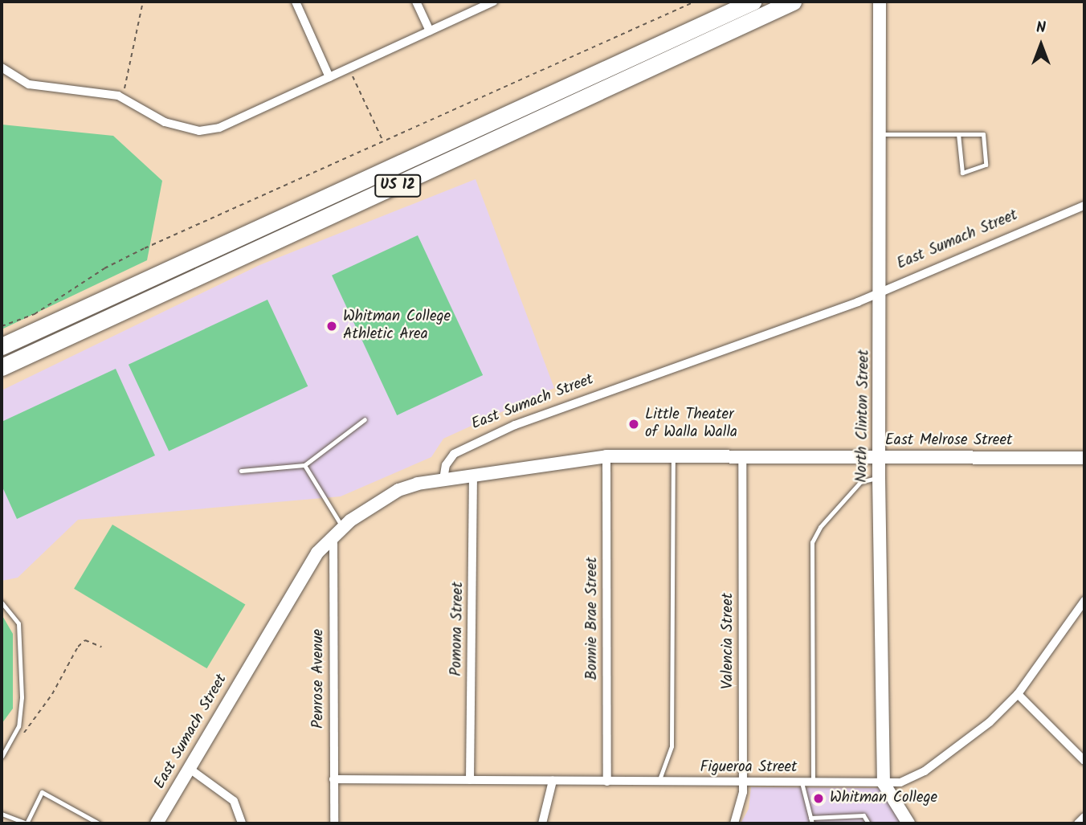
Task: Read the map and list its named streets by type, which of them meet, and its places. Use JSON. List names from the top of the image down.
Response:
{
  "streets": {
    "highway": ["US 12"],
    "main road": ["East Sumach Street", "North Clinton Street", "East Melrose Street"],
    "street": [
      "Bonnie Brae Street",
      "Pomona Street",
      "Valencia Street",
      "Penrose Avenue",
      "Figueroa Street"
    ]
  },
  "crossings": [
    ["East Sumach Street", "North Clinton Street"],
    ["East Sumach Street", "East Melrose Street"],
    ["East Sumach Street", "Penrose Avenue"],
    ["North Clinton Street", "East Melrose Street"],
    ["North Clinton Street", "Figueroa Street"],
    ["East Melrose Street", "Bonnie Brae Street"],
    ["East Melrose Street", "Pomona Street"],
    ["East Melrose Street", "Valencia Street"],
    ["Bonnie Brae Street", "Figueroa Street"],
    ["Pomona Street", "Figueroa Street"],
    ["Valencia Street", "Figueroa Street"],
    ["Penrose Avenue", "Figueroa Street"]
  ],
  "places": ["Whitman College Athletic Area", "Little Theater of Walla Walla", "Whitman College"],
  "north": "top"
}
